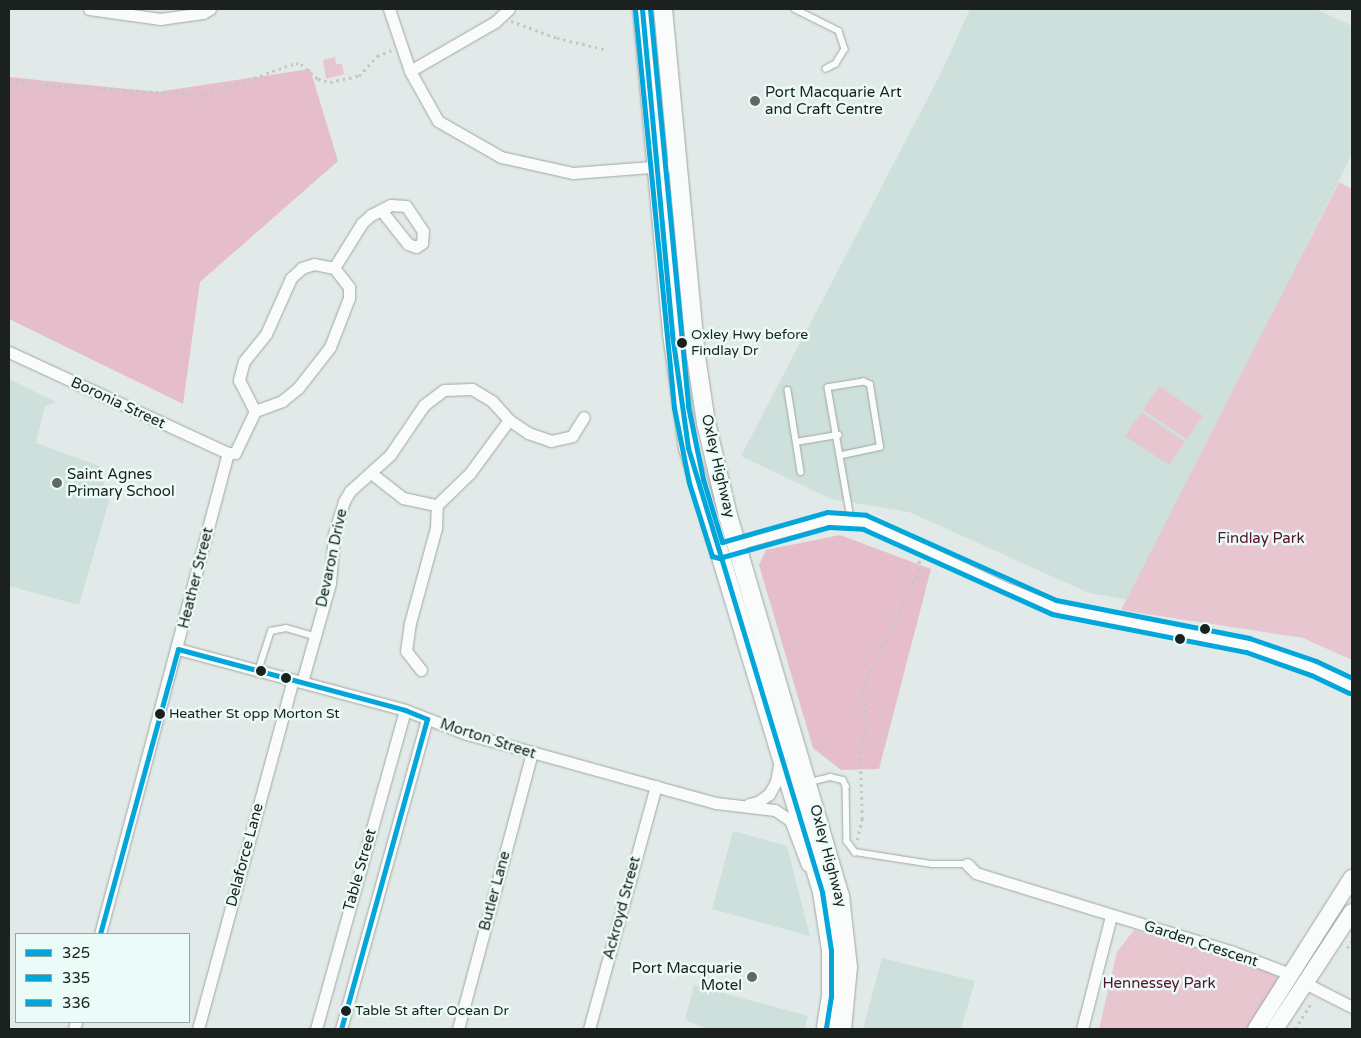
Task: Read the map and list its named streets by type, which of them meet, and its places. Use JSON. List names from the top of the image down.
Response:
{
  "streets": {
    "main road": ["Oxley Highway"],
    "street": [
      "Boronia Street",
      "Devaron Drive",
      "Heather Street",
      "Morton Street",
      "Delaforce Lane",
      "Table Street",
      "Butler Lane",
      "Ackroyd Street",
      "Garden Crescent"
    ]
  },
  "crossings": [
    ["Boronia Street", "Heather Street"],
    ["Oxley Highway", "Morton Street"],
    ["Devaron Drive", "Morton Street"],
    ["Devaron Drive", "Delaforce Lane"],
    ["Heather Street", "Morton Street"],
    ["Morton Street", "Delaforce Lane"],
    ["Morton Street", "Table Street"],
    ["Morton Street", "Butler Lane"],
    ["Morton Street", "Ackroyd Street"]
  ],
  "parks": ["Findlay Park", "Hennessey Park"],
  "places": [
    "Port Macquarie Art and Craft Centre",
    "Oxley Hwy before Findlay Dr",
    "Saint Agnes Primary School",
    "Heather St opp Morton St",
    "Port Macquarie Motel",
    "Table St after Ocean Dr"
  ],
  "lines": ["transit line 325", "transit line 336", "transit line 335"],
  "legend": ["325", "335", "336"]
}
